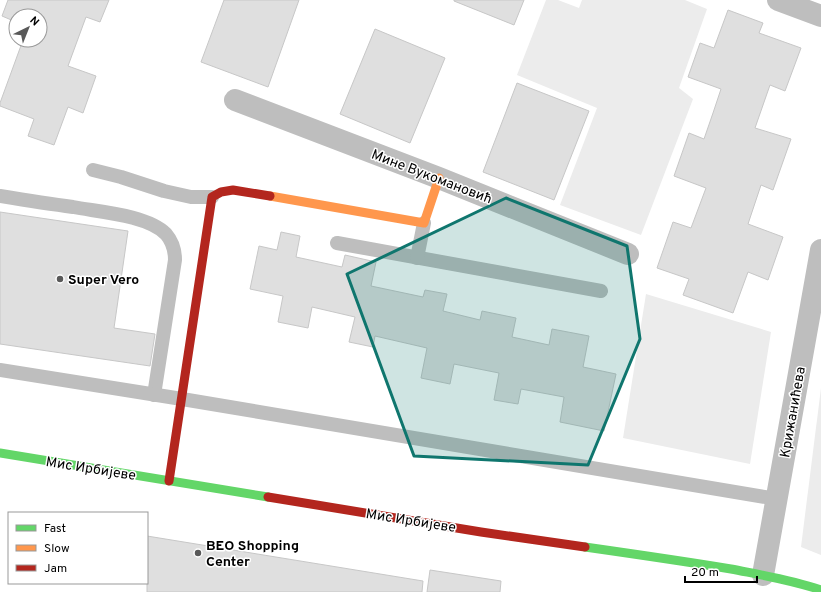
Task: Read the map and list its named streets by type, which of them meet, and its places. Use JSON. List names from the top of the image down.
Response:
{
  "streets": {
    "street": ["Мине Вукомановић", "Крижанићева", "Мис Ирбијеве"]
  },
  "crossings": [
    ["Крижанићева", "Мис Ирбијеве"]
  ],
  "places": ["Super Vero", "BEO Shopping Center"],
  "legend": ["Fast", "Slow", "Jam"],
  "scale_bar": "20 m",
  "north": "top right"
}
